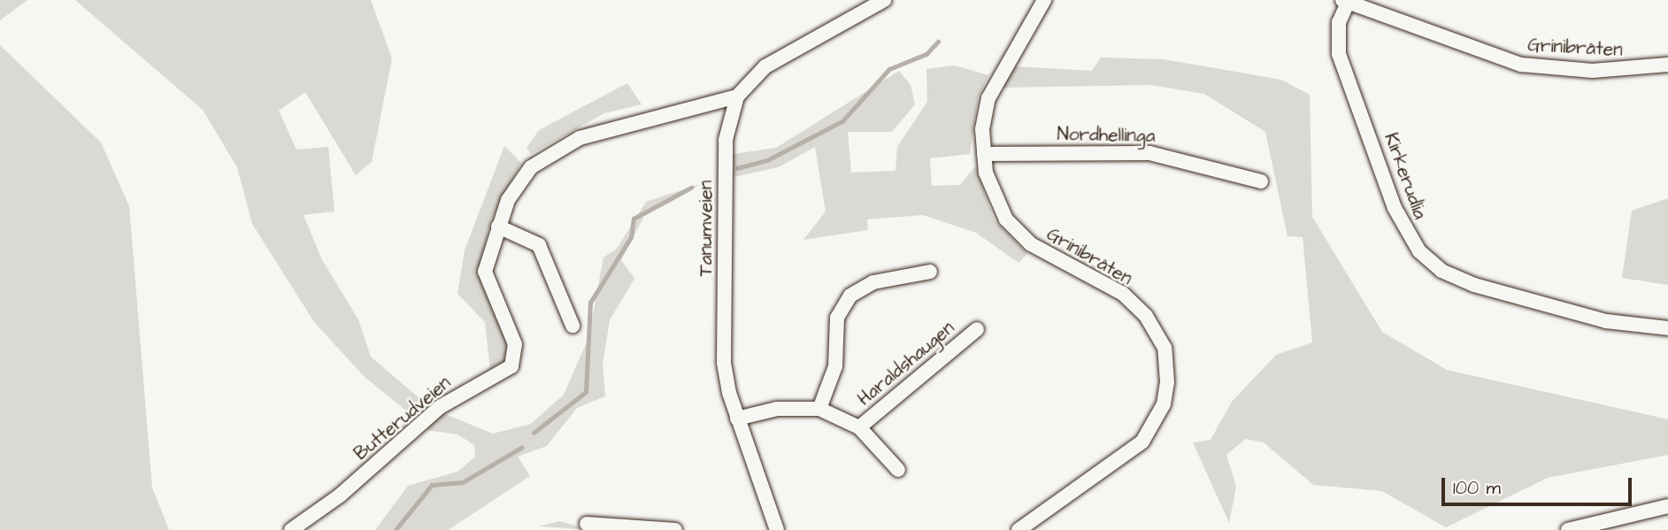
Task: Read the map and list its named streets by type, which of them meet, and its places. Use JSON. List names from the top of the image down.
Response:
{
  "streets": {
    "street": [
      "Grinibråten",
      "Nordhellinga",
      "Kirkerudlia",
      "Tanumveien",
      "Haraldshaugen",
      "Butterudveien"
    ]
  },
  "crossings": [
    ["Grinibråten", "Nordhellinga"],
    ["Grinibråten", "Kirkerudlia"],
    ["Tanumveien", "Haraldshaugen"],
    ["Tanumveien", "Butterudveien"]
  ],
  "scale_bar": "100 m"
}
